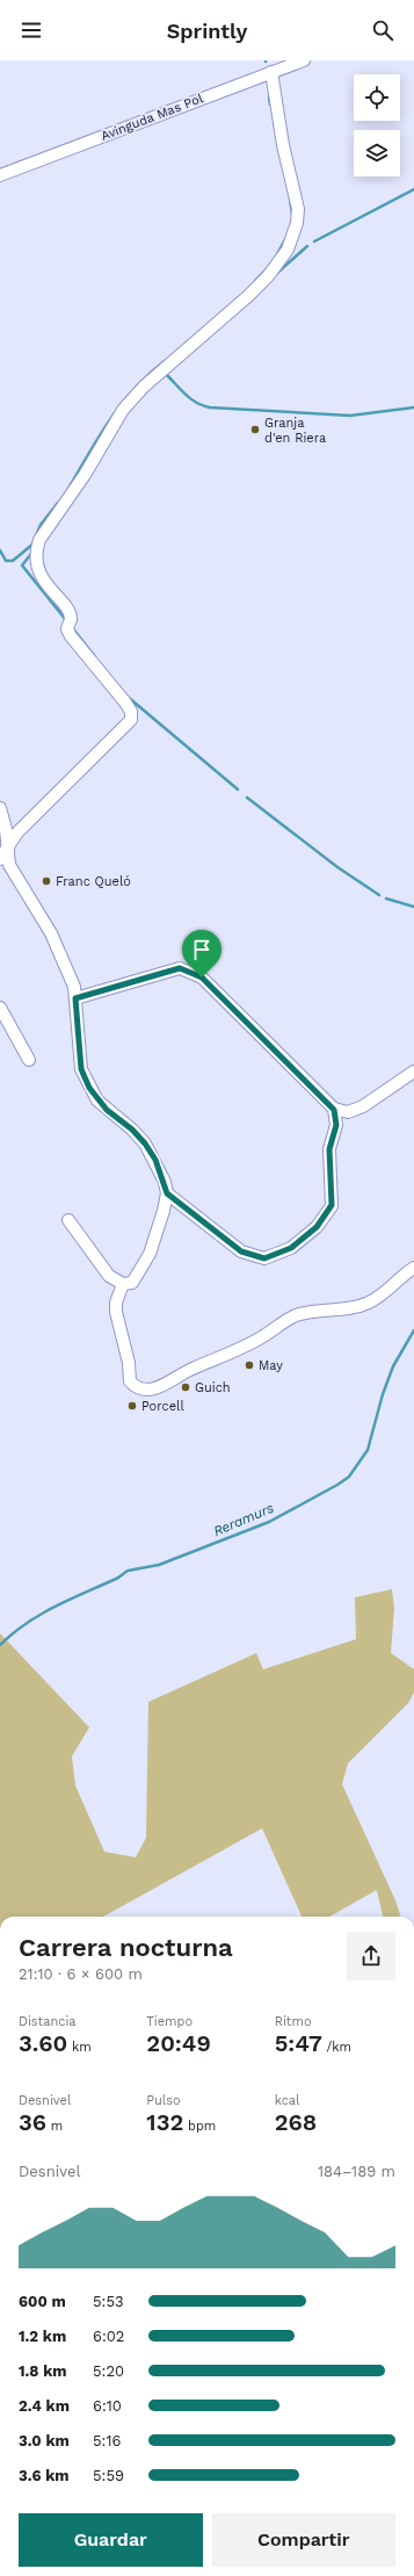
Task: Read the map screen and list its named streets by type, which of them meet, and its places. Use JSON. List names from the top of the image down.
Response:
{
  "streets": {
    "street": ["Avinguda Mas Pol"]
  },
  "water": ["Reramurs"],
  "places": [
    "Granja d'en Riera",
    "Franc Queló",
    "May",
    "Guich",
    "Porcell"
  ],
  "page": {
    "header": "Sprintly",
    "heading": ["Carrera nocturna", "21:10 · 6 × 600 m"],
    "stats": [
      ["Distancia", "3.60 km"],
      ["Tiempo", "20:49"],
      ["Ritmo", "5:47 /km"],
      ["Desnivel", "36 m"],
      ["Pulso", "132 bpm"],
      ["kcal", "268"]
    ],
    "chart": ["Desnivel", "184–189 m"],
    "list": [
      {
        "name": "600 m",
        "note": "5:53"
      },
      {
        "name": "1.2 km",
        "note": "6:02"
      },
      {
        "name": "1.8 km",
        "note": "5:20"
      },
      {
        "name": "2.4 km",
        "note": "6:10"
      },
      {
        "name": "3.0 km",
        "note": "5:16"
      },
      {
        "name": "3.6 km",
        "note": "5:59"
      }
    ],
    "buttons": ["Guardar", "Compartir"]
  }
}
